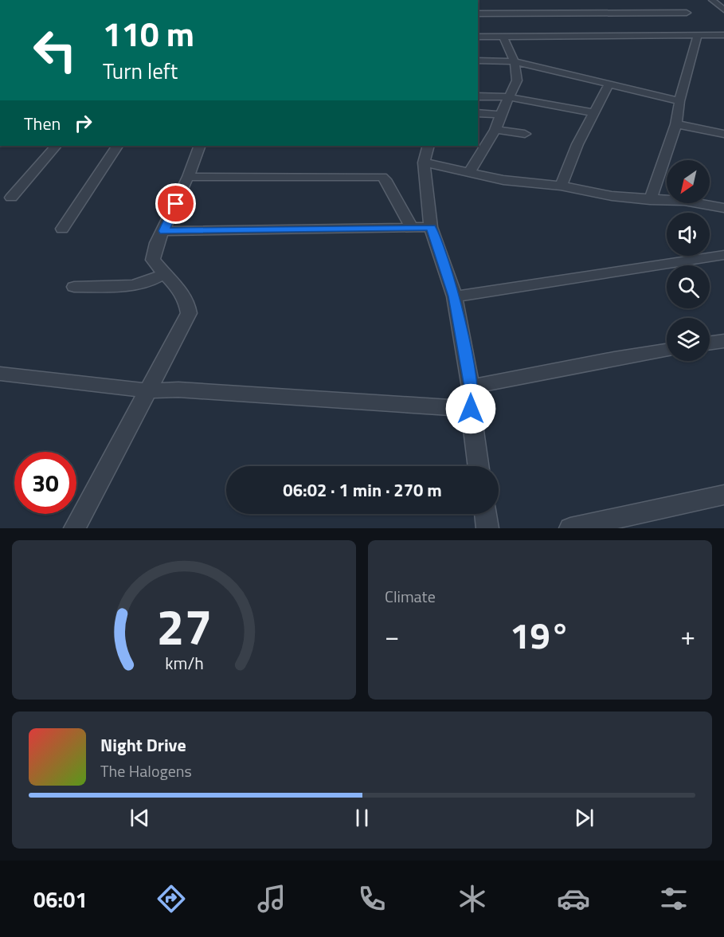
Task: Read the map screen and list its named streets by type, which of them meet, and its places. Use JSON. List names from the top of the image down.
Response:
{
  "north": "bottom left",
  "page": {
    "turn": ["110 m", "Turn left"],
    "then": "Then",
    "limit": "30",
    "trip": "06:02 · 1 min · 270 m",
    "tile": "Climate",
    "heat": ["−", "19°", "+"],
    "song": ["Night Drive", "The Halogens"],
    "tabs": "06:01",
    "gauge": ["27", "km/h"]
  }
}
